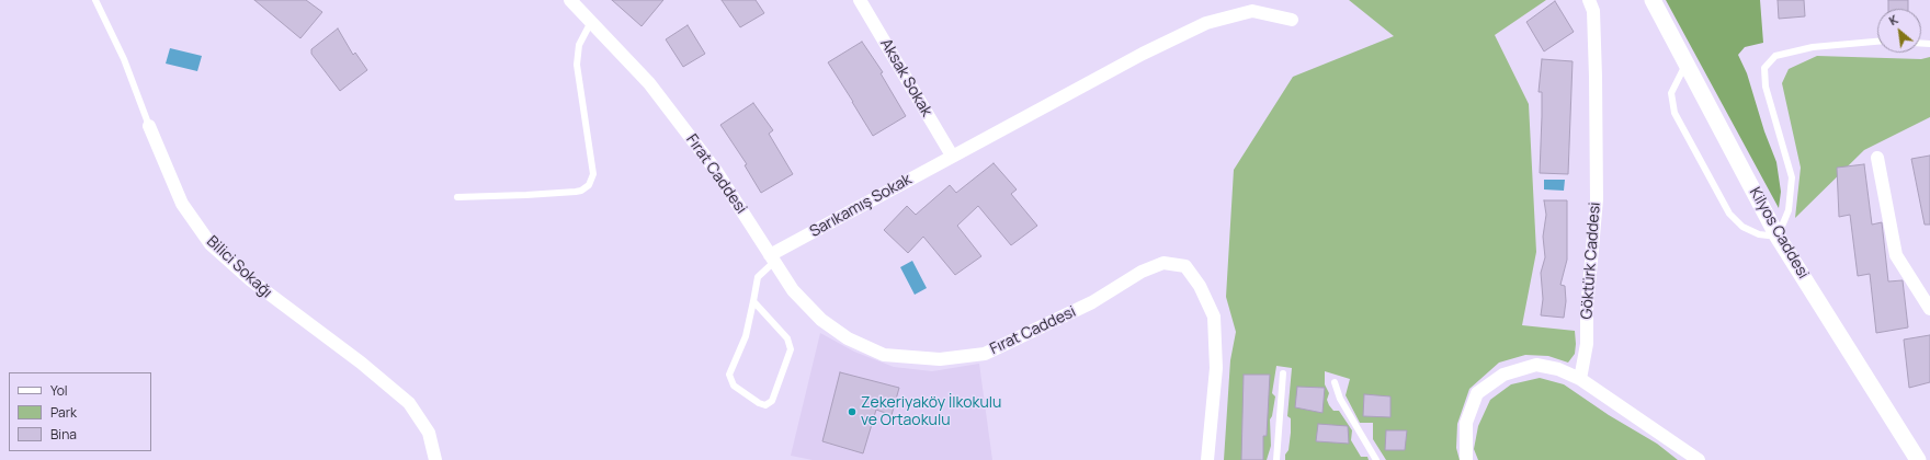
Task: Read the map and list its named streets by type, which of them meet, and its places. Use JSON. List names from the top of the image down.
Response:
{
  "streets": {
    "street": [
      "Aksak Sokak",
      "Fırat Caddesi",
      "Sarıkamış Sokak",
      "Kilyos Caddesi",
      "Göktürk Caddesi",
      "Bilici Sokağı"
    ]
  },
  "crossings": [
    ["Aksak Sokak", "Sarıkamış Sokak"],
    ["Fırat Caddesi", "Sarıkamış Sokak"]
  ],
  "places": ["Zekeriyaköy İlkokulu ve Ortaokulu"],
  "legend": ["Yol", "Park", "Bina"],
  "north": "top left"
}
